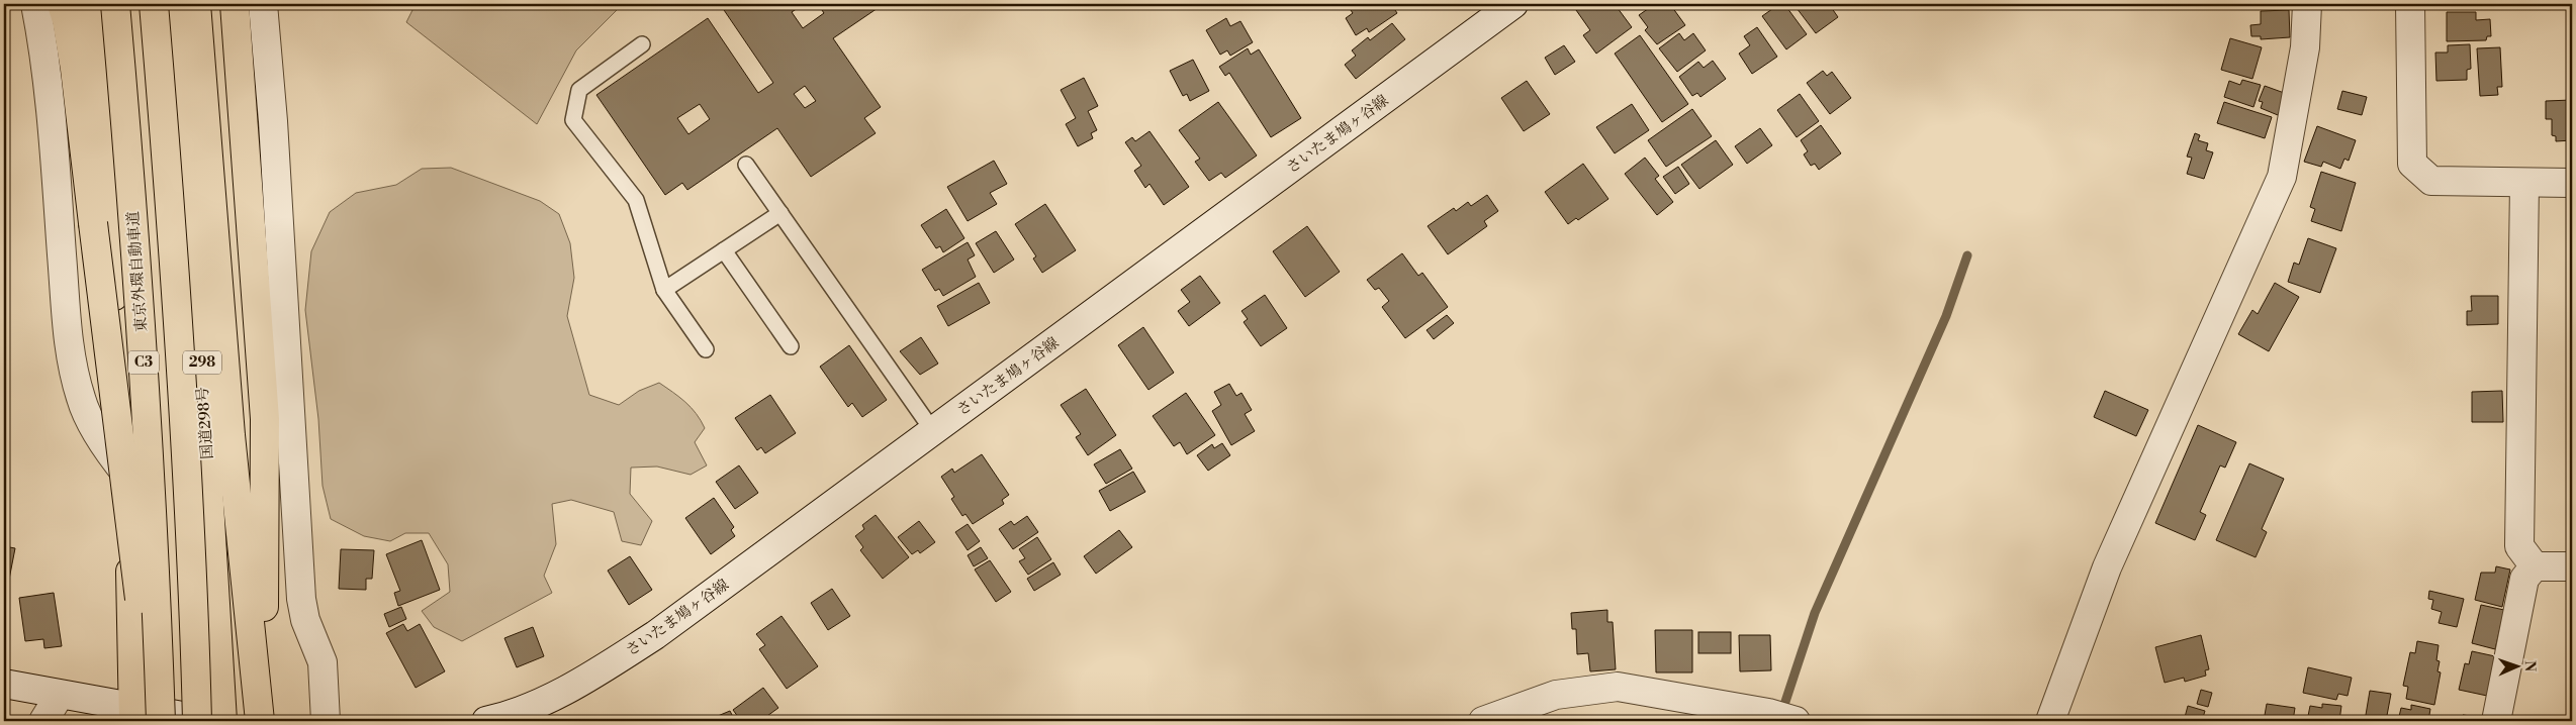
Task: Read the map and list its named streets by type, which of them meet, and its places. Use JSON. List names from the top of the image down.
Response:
{
  "streets": {
    "highway": [
      "東京外環自動車道",
      "C3",
      "298",
      "国道298号"
    ],
    "street": ["さいたま鳩ヶ谷線"]
  },
  "north": "right"
}
